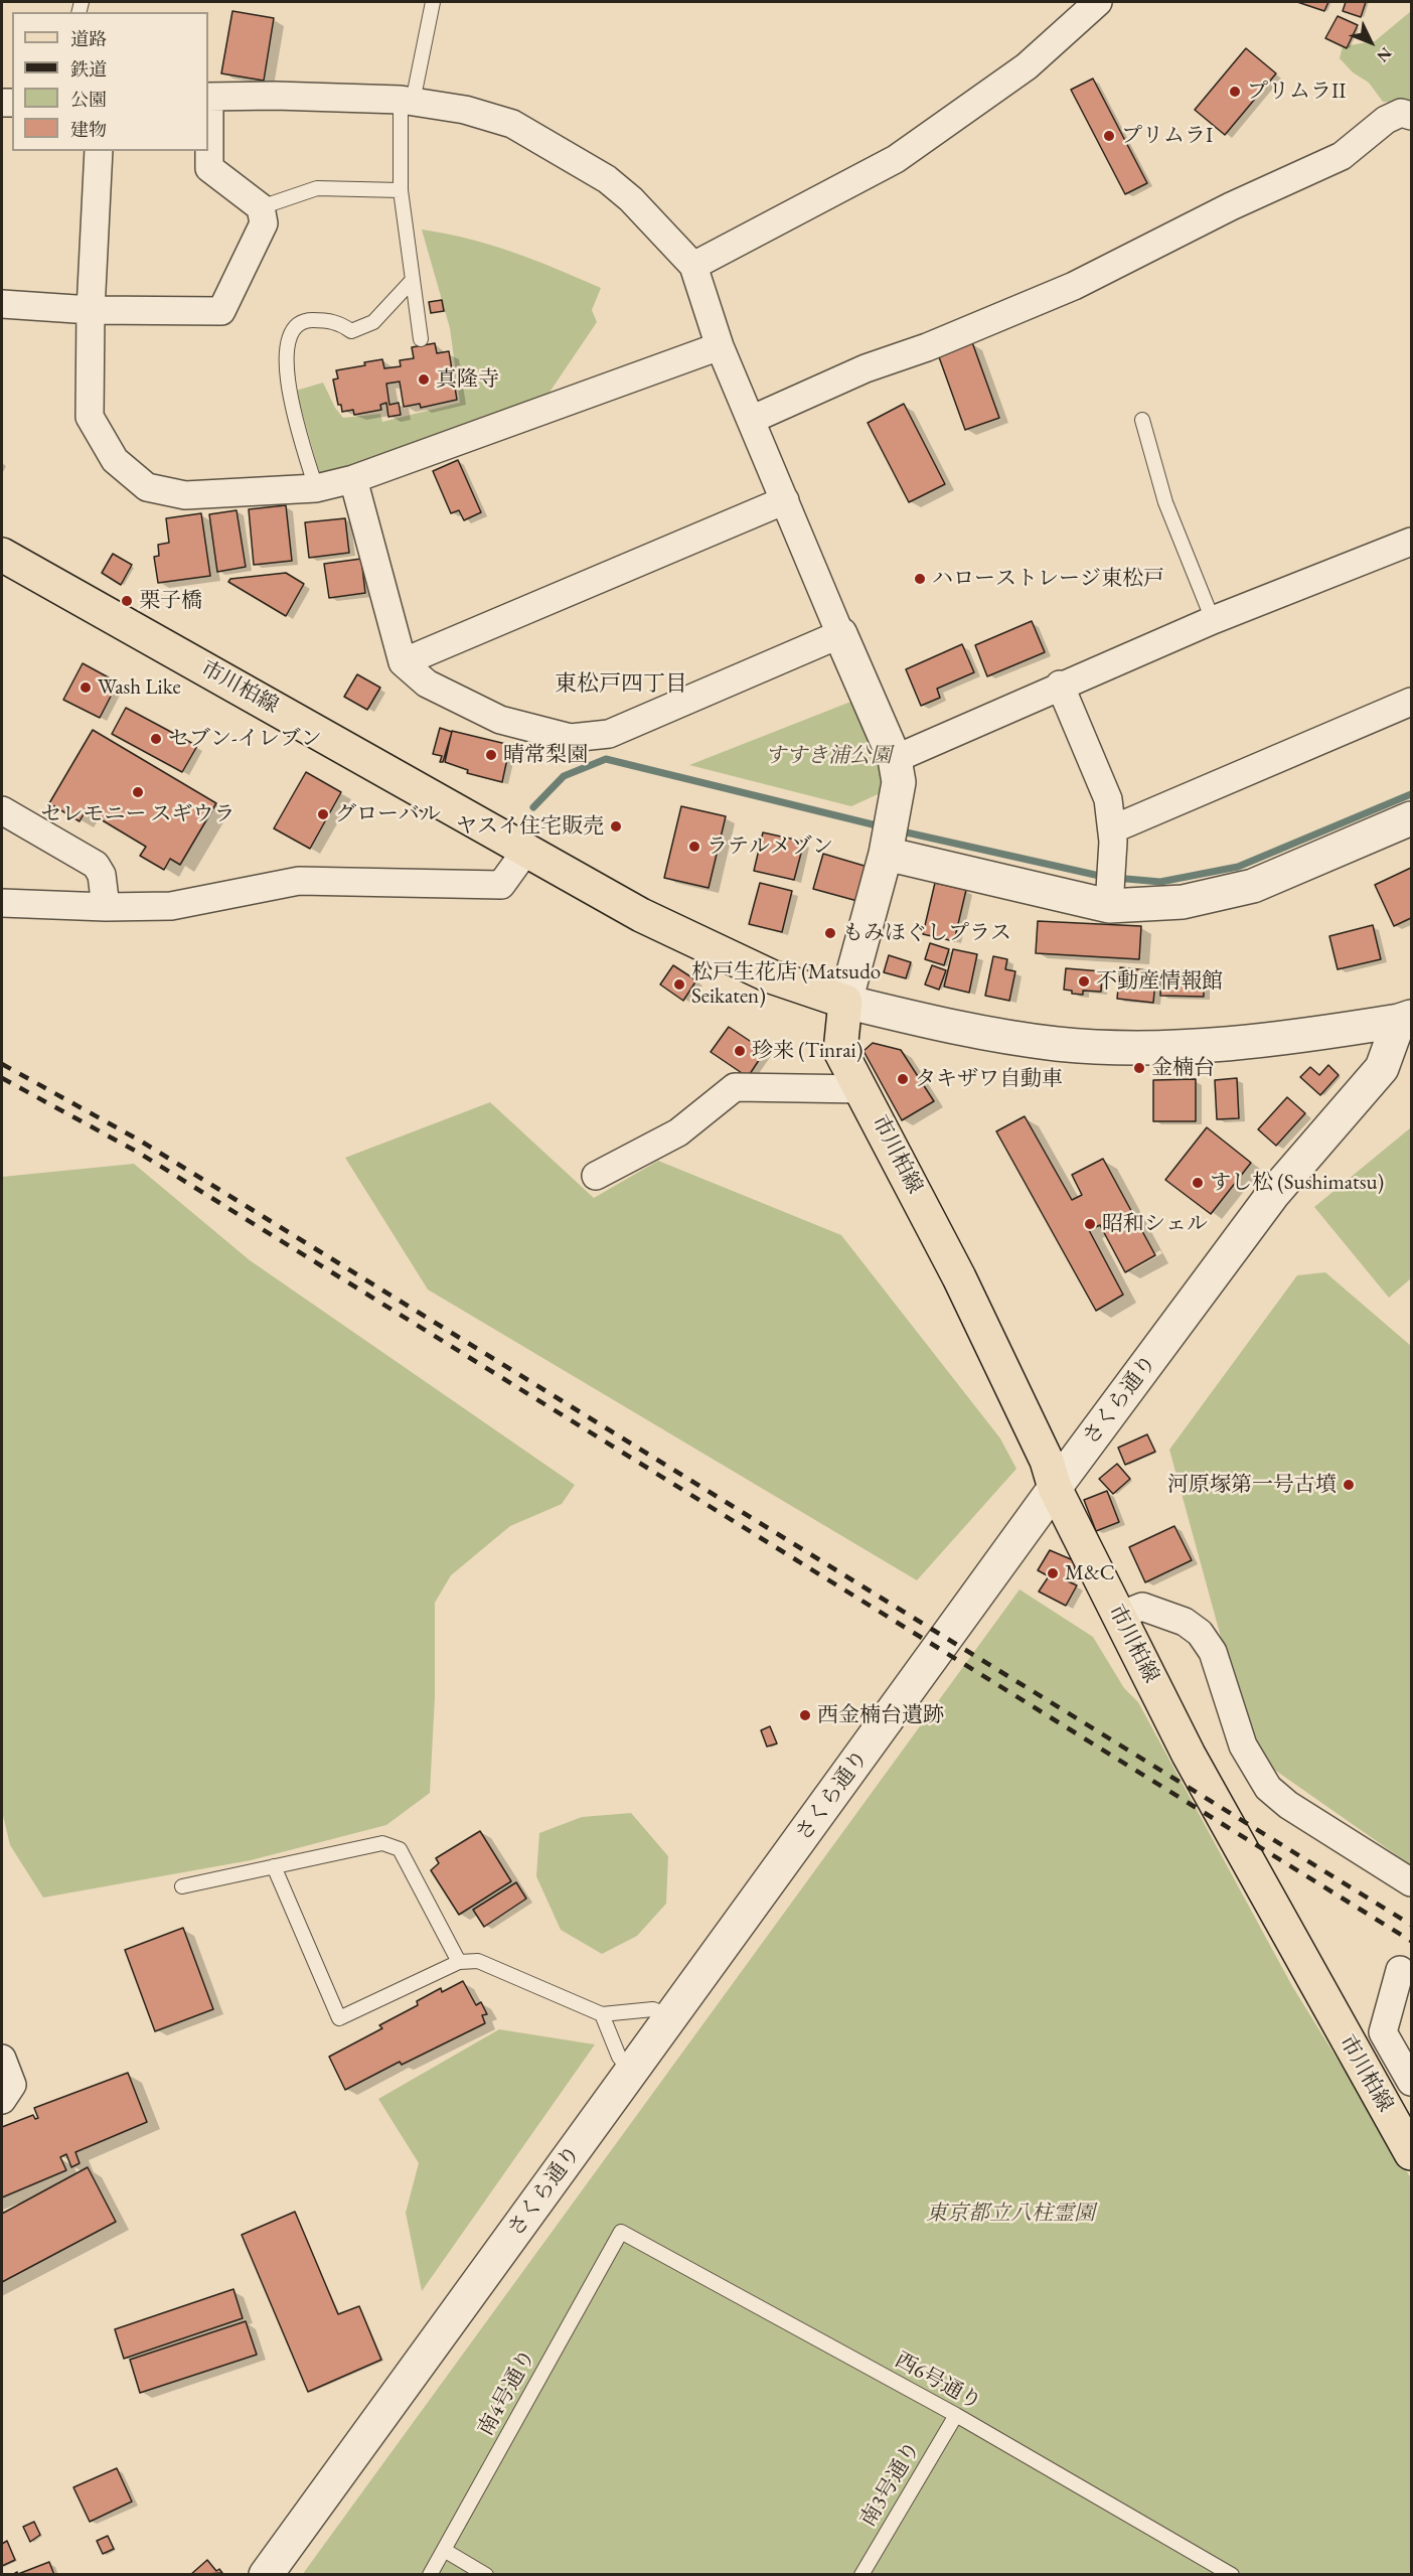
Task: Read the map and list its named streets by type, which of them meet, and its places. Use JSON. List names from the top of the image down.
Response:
{
  "streets": {
    "main road": ["市川柏線"],
    "street": ["さくら通り"],
    "lane": ["西6号通り", "南4号通り", "南3号通り"]
  },
  "crossings": [
    ["市川柏線", "さくら通り"],
    ["西6号通り", "南4号通り"],
    ["西6号通り", "南3号通り"]
  ],
  "districts": ["東松戸四丁目"],
  "parks": ["すすき浦公園", "東京都立八柱霊園"],
  "places": [
    "プリムラII",
    "プリムラI",
    "真隆寺",
    "ハローストレージ東松戸",
    "栗子橋",
    "Wash Like",
    "セブン-イレブン",
    "晴常梨園",
    "セレモニー スギウラ",
    "グローバル",
    "ヤスイ住宅販売",
    "ラテルメゾン",
    "もみほぐしプラス",
    "不動産情報館",
    "松戸生花店 (Matsudo Seikaten)",
    "珍来 (Tinrai)",
    "金楠台",
    "タキザワ自動車",
    "すし松 (Sushimatsu)",
    "昭和シェル",
    "河原塚第一号古墳",
    "M&C",
    "西金楠台遺跡"
  ],
  "legend": [
    "道路",
    "鉄道",
    "公園",
    "建物"
  ],
  "north": "bottom right"
}
